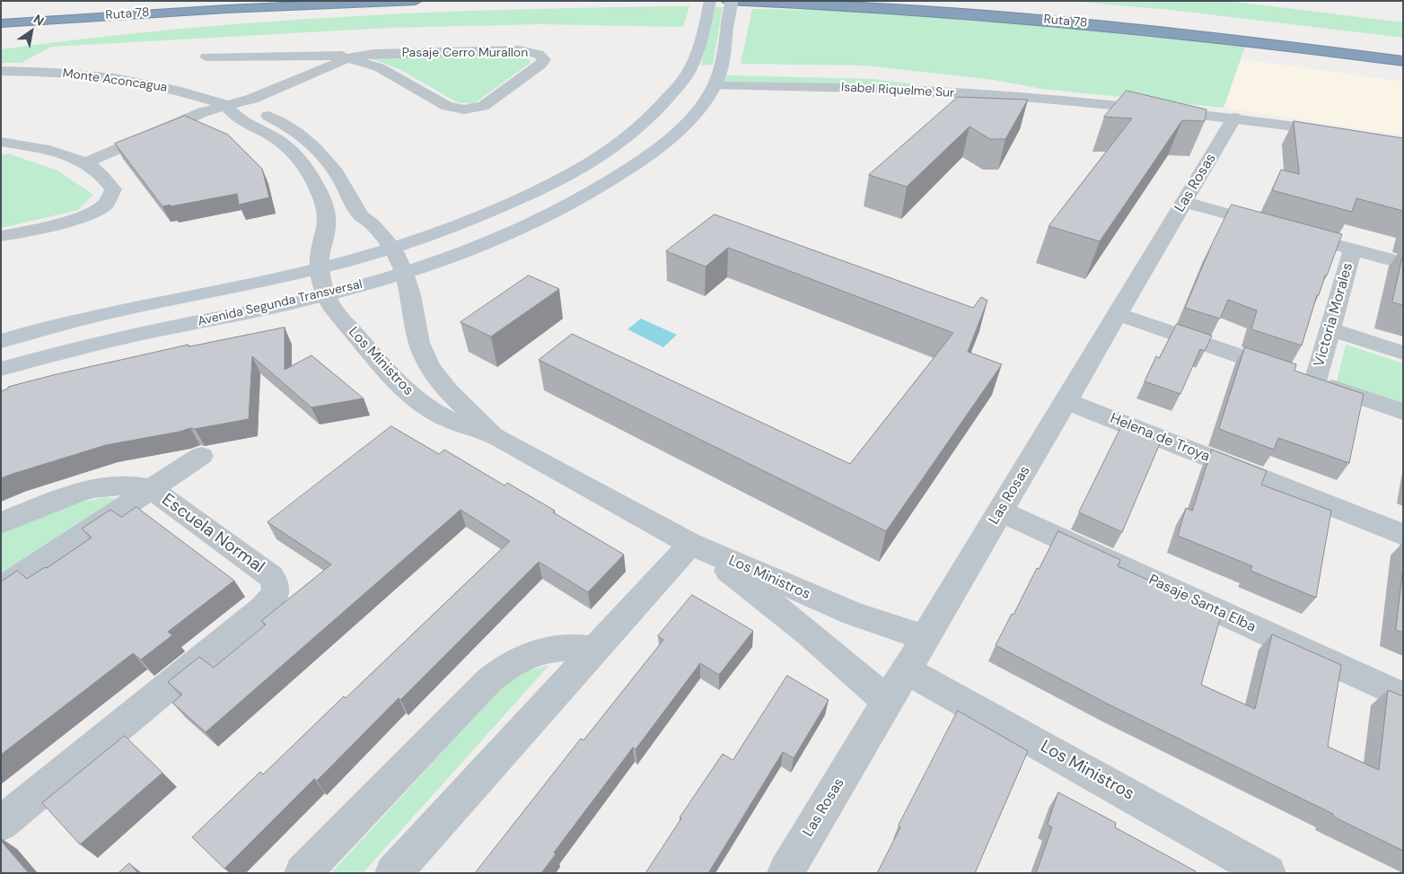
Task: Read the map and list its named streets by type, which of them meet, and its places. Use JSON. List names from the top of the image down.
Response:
{
  "streets": {
    "highway": ["Ruta 78"],
    "main road": ["Avenida Segunda Transversal"],
    "street": [
      "Pasaje Cerro Murallon",
      "Monte Aconcagua",
      "Isabel Riquelme Sur",
      "Las Rosas",
      "Victoria Morales",
      "Los Ministros",
      "Helena de Troya",
      "Escuela Normal",
      "Pasaje Santa Elba"
    ]
  },
  "crossings": [
    ["Pasaje Cerro Murallon", "Monte Aconcagua"],
    ["Monte Aconcagua", "Avenida Segunda Transversal"],
    ["Monte Aconcagua", "Los Ministros"],
    ["Isabel Riquelme Sur", "Las Rosas"],
    ["Isabel Riquelme Sur", "Avenida Segunda Transversal"],
    ["Las Rosas", "Los Ministros"],
    ["Las Rosas", "Helena de Troya"],
    ["Las Rosas", "Pasaje Santa Elba"],
    ["Avenida Segunda Transversal", "Los Ministros"]
  ],
  "north": "top right"
}
